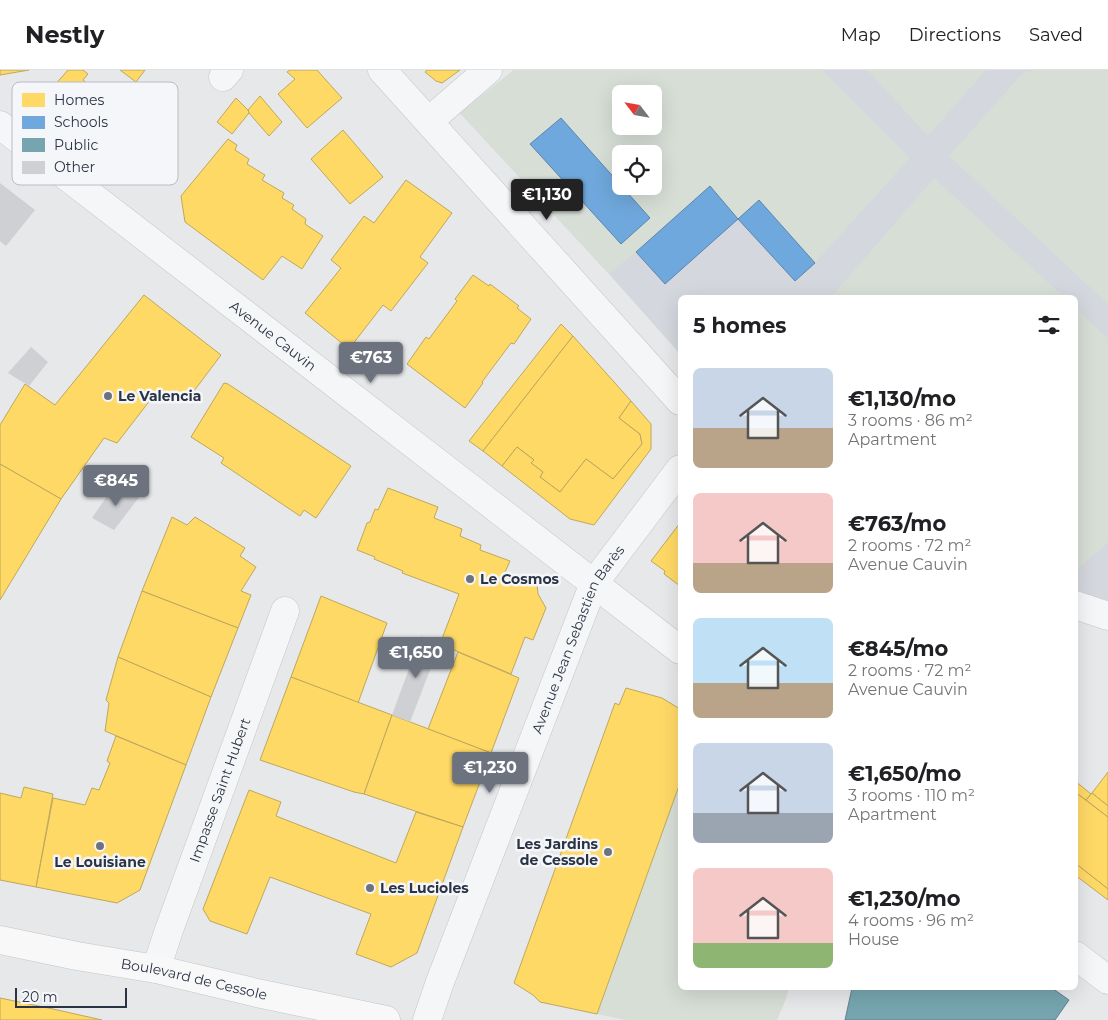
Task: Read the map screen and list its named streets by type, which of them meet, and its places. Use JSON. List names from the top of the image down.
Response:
{
  "streets": {
    "main road": ["Boulevard de Cessole"],
    "street": ["Avenue Cauvin", "Avenue Jean Sebastien Barès", "Impasse Saint Hubert"]
  },
  "crossings": [
    ["Avenue Cauvin", "Avenue Jean Sebastien Barès"],
    ["Impasse Saint Hubert", "Boulevard de Cessole"]
  ],
  "places": [
    "Le Valencia",
    "Le Cosmos",
    "Le Louisiane",
    "Les Jardins de Cessole",
    "Les Lucioles"
  ],
  "legend": [
    "Homes",
    "Schools",
    "Public",
    "Other"
  ],
  "scale_bar": "20 m",
  "north": "top left",
  "page": {
    "header": "Nestly",
    "nav": ["Map", "Directions", "Saved"],
    "price": [
      "€1,130",
      "€763",
      "€845",
      "€1,650",
      "€1,230"
    ],
    "heading": "5 homes",
    "list": [
      {
        "name": "€1,130/mo",
        "note": "3 rooms · 86 m² · Apartment"
      },
      {
        "name": "€763/mo",
        "note": "2 rooms · 72 m² · Avenue Cauvin"
      },
      {
        "name": "€845/mo",
        "note": "2 rooms · 72 m² · Avenue Cauvin"
      },
      {
        "name": "€1,650/mo",
        "note": "3 rooms · 110 m² · Apartment"
      },
      {
        "name": "€1,230/mo",
        "note": "4 rooms · 96 m² · House"
      }
    ],
    "scale": "20 m"
  }
}
